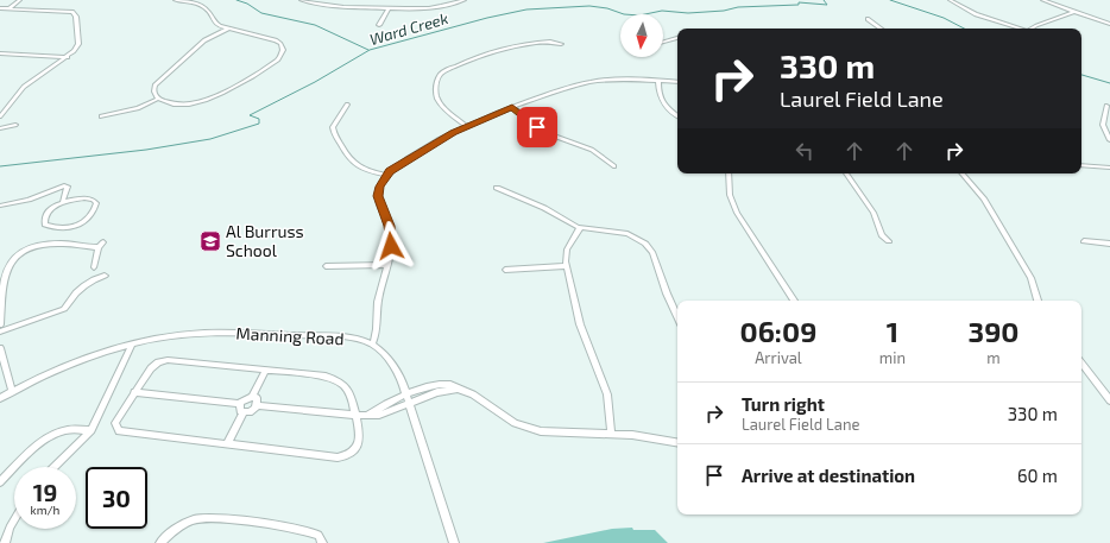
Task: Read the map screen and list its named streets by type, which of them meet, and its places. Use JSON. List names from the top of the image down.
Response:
{
  "streets": {
    "street": ["Manning Road"]
  },
  "water": ["Ward Creek"],
  "places": {
    "school or university": ["Al Burruss School"]
  },
  "north": "bottom",
  "page": {
    "turn": ["330 m", "Laurel Field Lane"],
    "eta": [
      "06:09",
      "Arrival",
      "1",
      "min",
      "390",
      "m"
    ],
    "list": [
      {
        "name": "Turn right",
        "note": "Laurel Field Lane",
        "value": "330 m"
      },
      {
        "name": "Arrive at destination",
        "value": "60 m"
      }
    ],
    "speed": "19 km/h",
    "limit": "30"
  }
}
